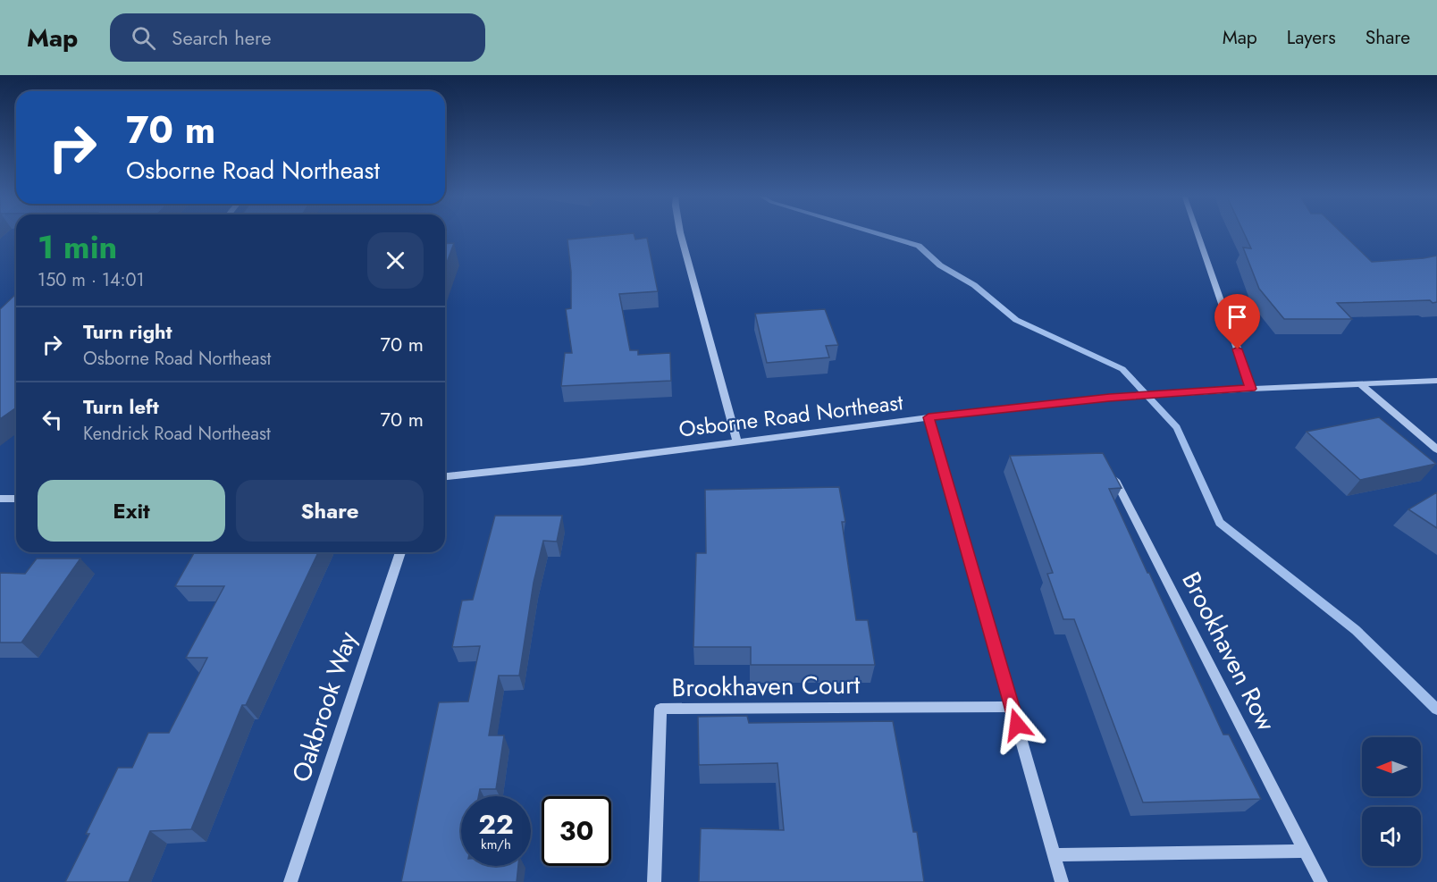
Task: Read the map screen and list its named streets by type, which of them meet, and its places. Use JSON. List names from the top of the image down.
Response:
{
  "streets": {
    "street": [
      "Osborne Road Northeast",
      "Brookhaven Row",
      "Brookhaven Court",
      "Oakbrook Way"
    ]
  },
  "north": "left",
  "page": {
    "header": "Map",
    "search": "Search here",
    "nav": ["Map", "Layers", "Share"],
    "turn": ["70 m", "Osborne Road Northeast"],
    "heading": ["1 min", "150 m · 14:01"],
    "list": [
      {
        "name": "Turn right",
        "note": "Osborne Road Northeast",
        "value": "70 m"
      },
      {
        "name": "Turn left",
        "note": "Kendrick Road Northeast",
        "value": "70 m"
      }
    ],
    "buttons": ["Exit", "Share"],
    "speed": "22 km/h",
    "limit": "30"
  }
}
